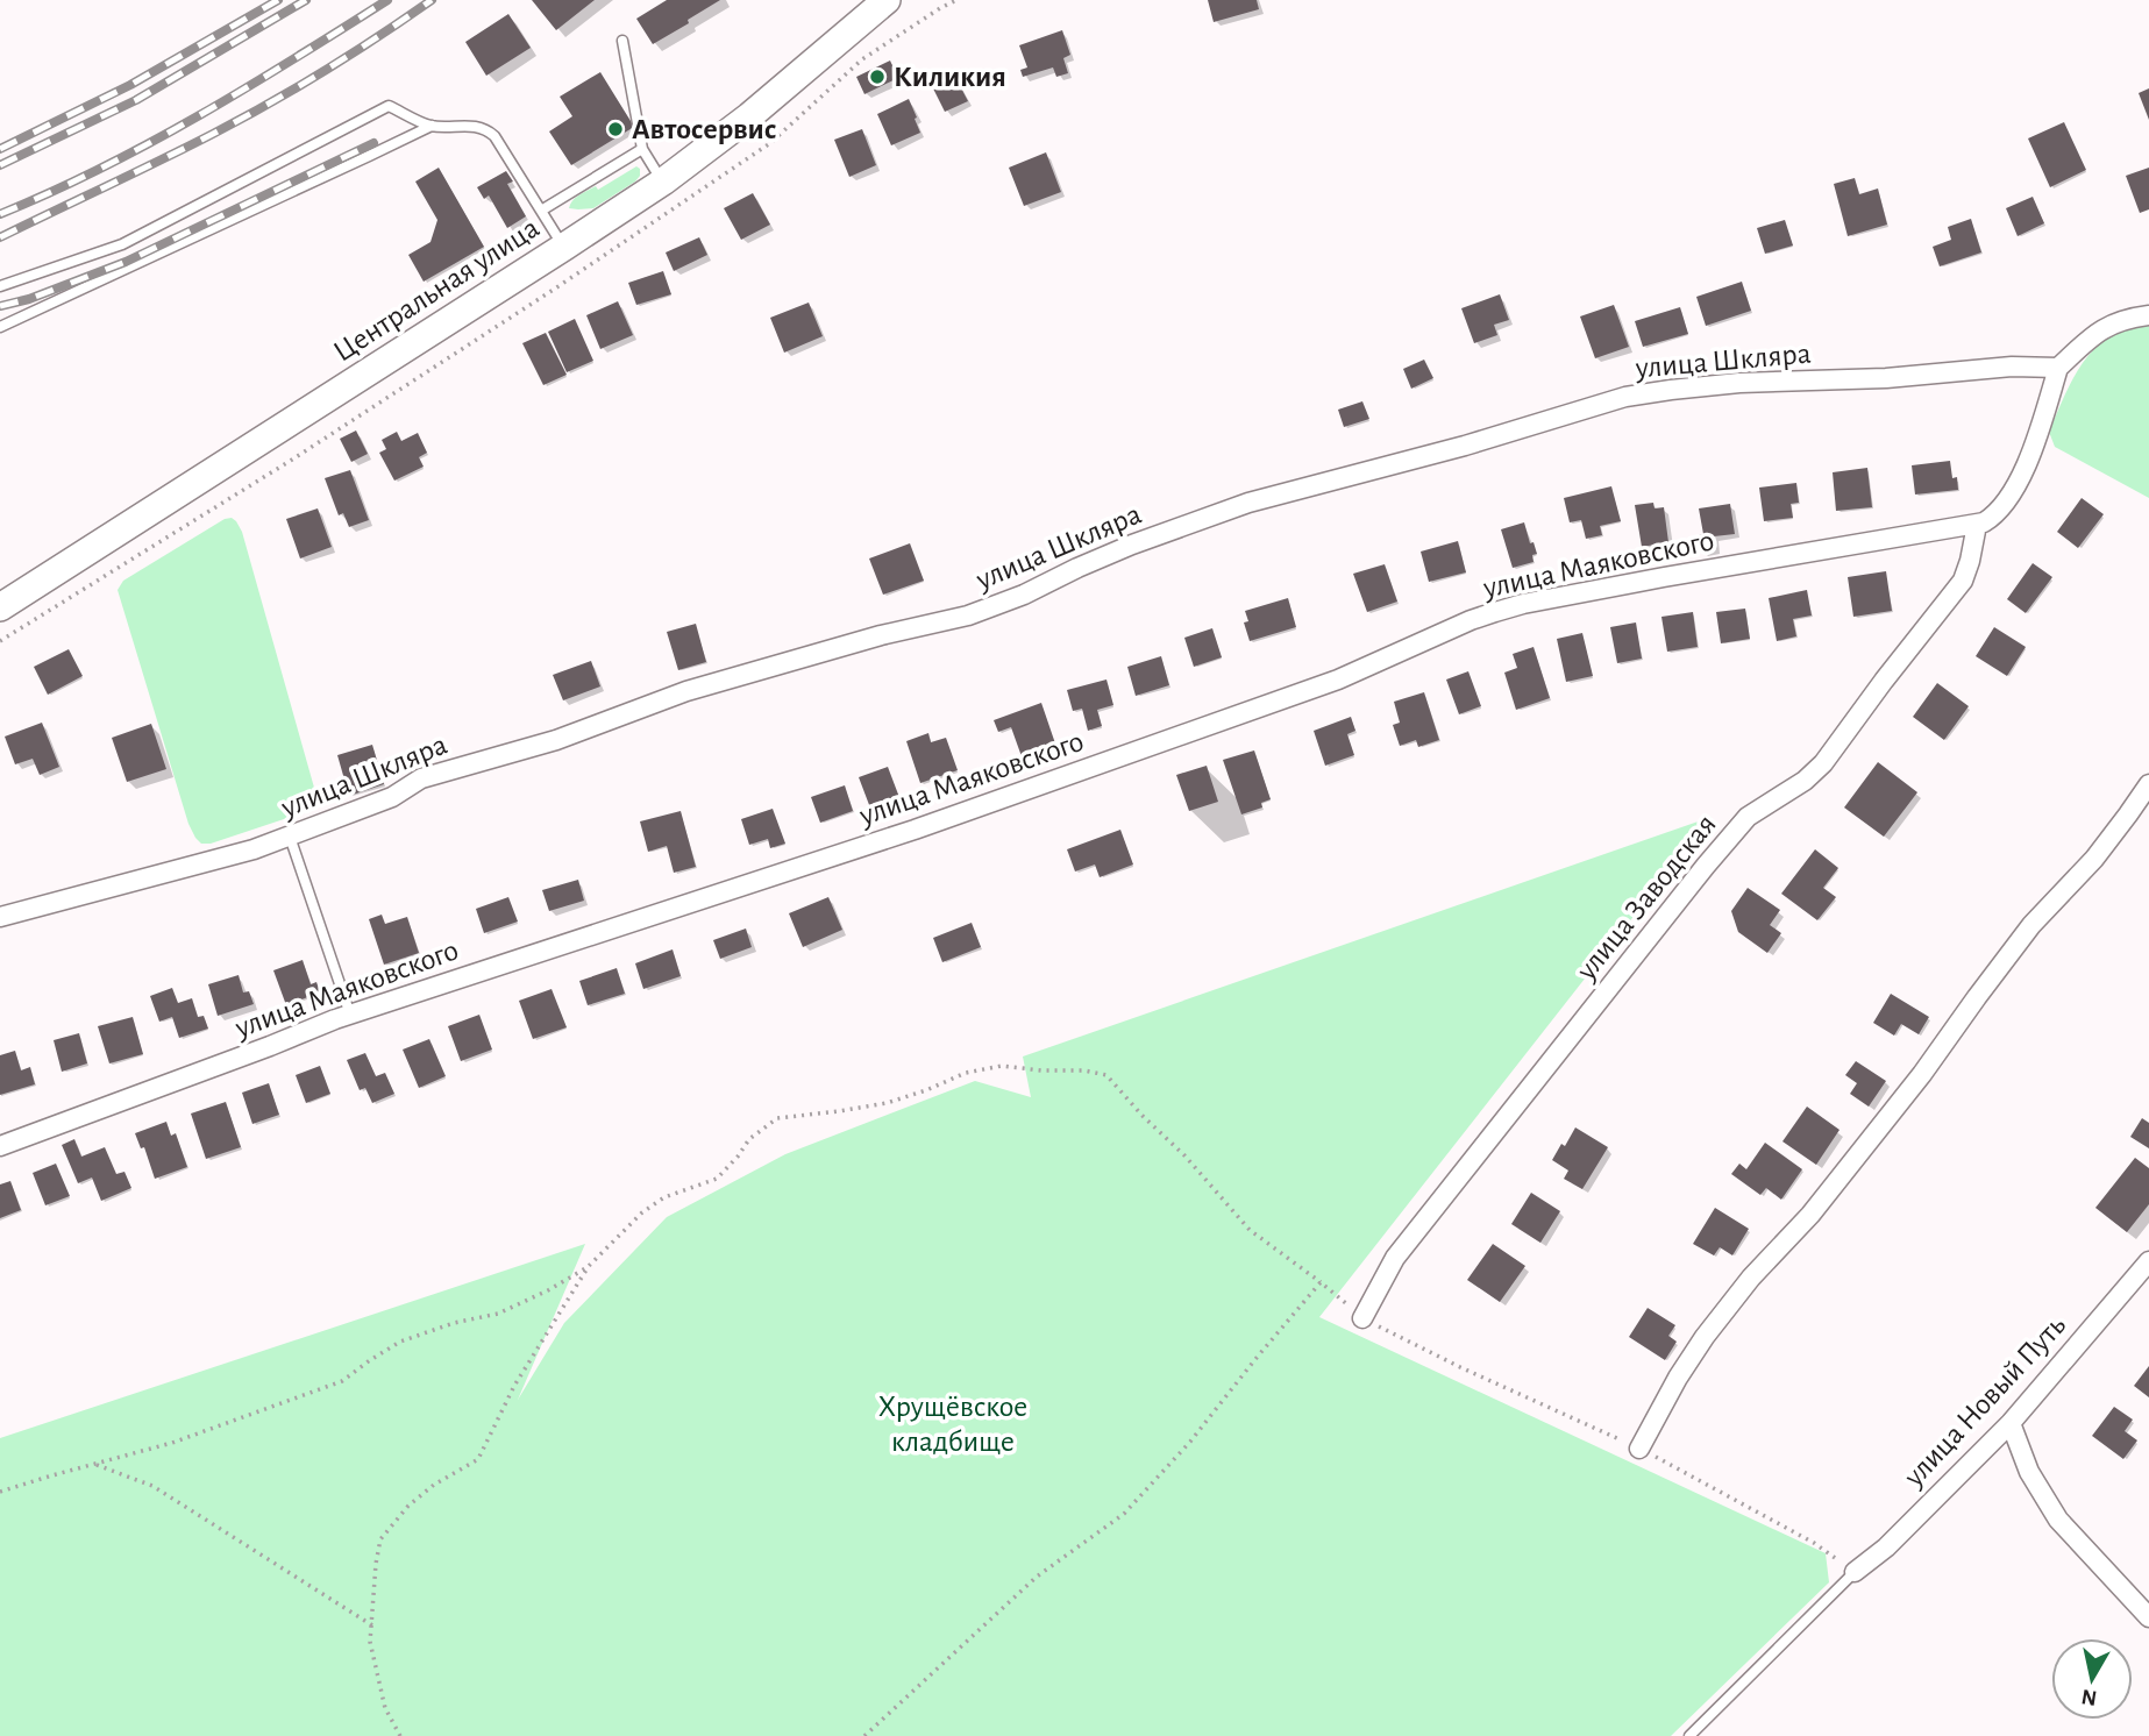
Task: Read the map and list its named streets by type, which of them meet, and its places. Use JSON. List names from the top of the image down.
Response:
{
  "streets": {
    "main road": ["Центральная улица"],
    "street": [
      "улица Шкляра",
      "улица Маяковского",
      "улица Заводская",
      "улица Новый Путь"
    ]
  },
  "crossings": [
    ["улица Маяковского", "улица Заводская"]
  ],
  "parks": ["Хрущёвское кладбище"],
  "places": ["Киликия", "Автосервис"],
  "north": "bottom"
}
